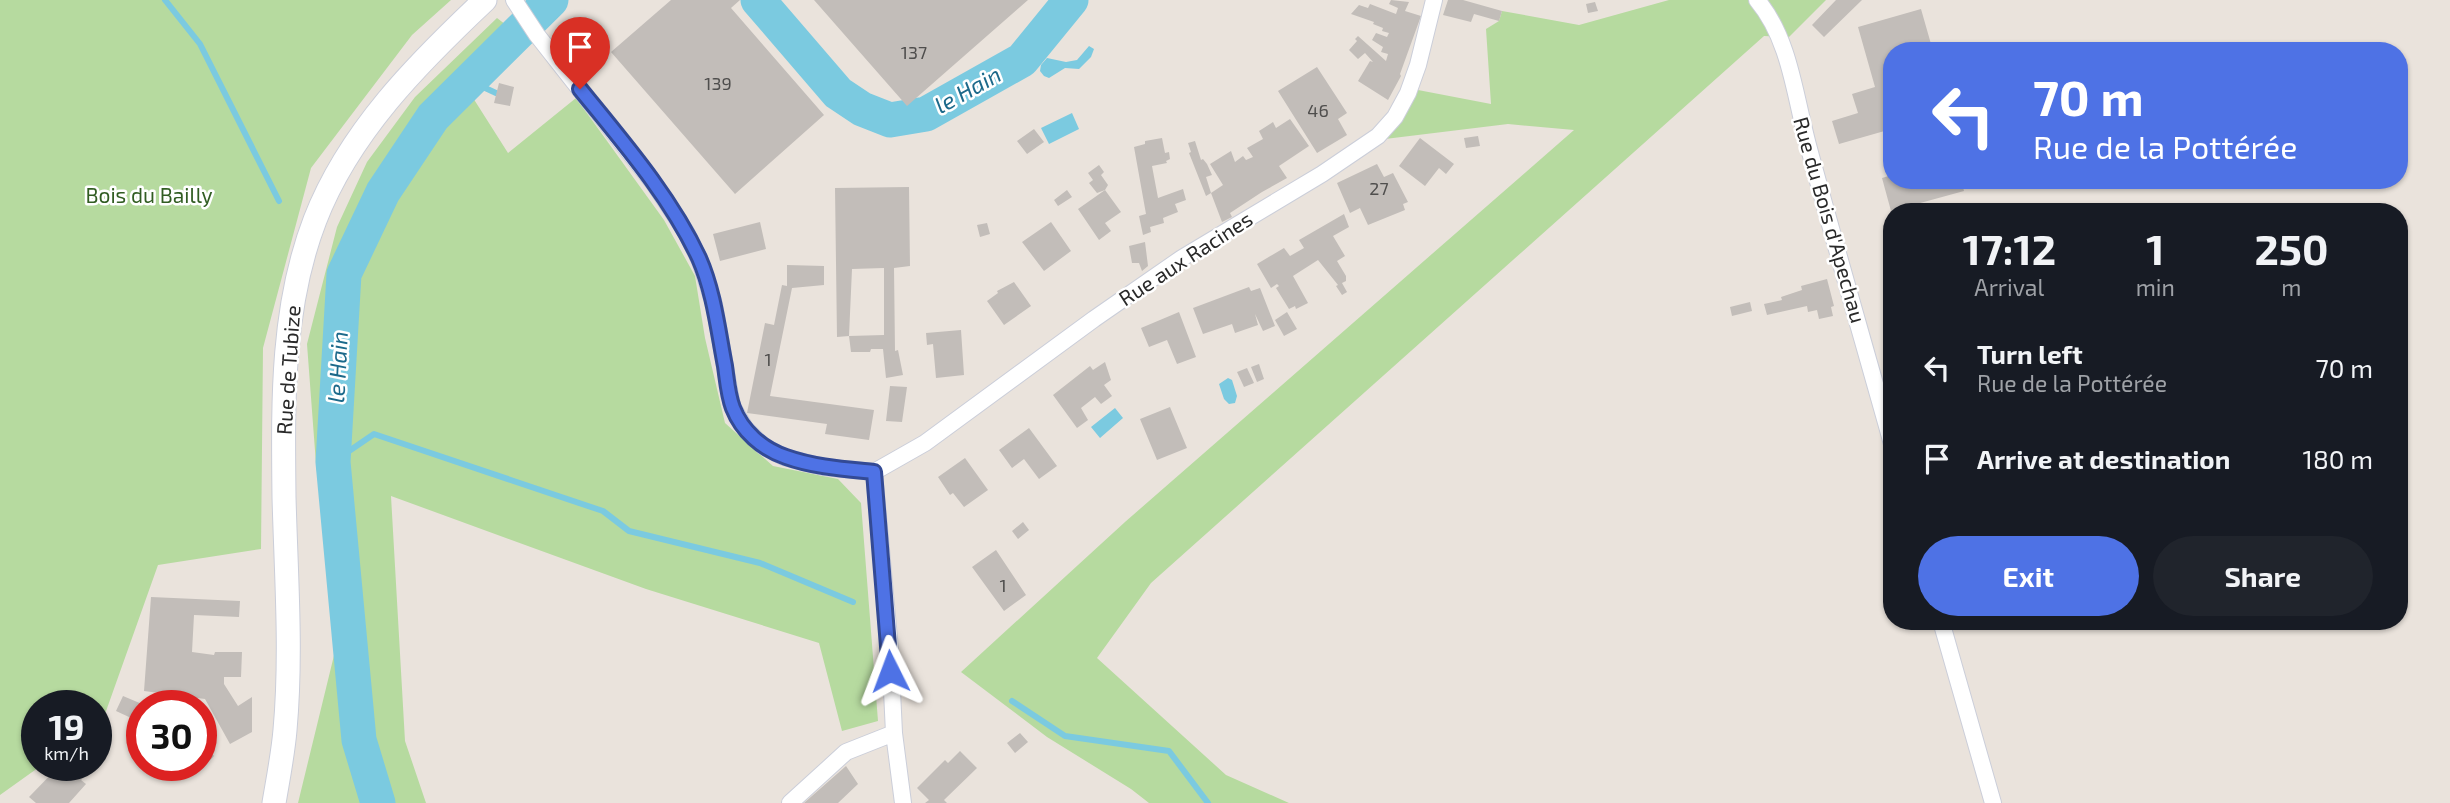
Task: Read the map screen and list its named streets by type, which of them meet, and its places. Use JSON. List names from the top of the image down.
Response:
{
  "streets": {
    "main road": ["Rue de Tubize"],
    "street": ["Rue du Bois d'Apechau", "Rue aux Racines"]
  },
  "water": ["le Hain"],
  "parks": ["Bois du Bailly"],
  "house_numbers": [
    "137",
    "139",
    "46",
    "27",
    "1",
    "1"
  ],
  "page": {
    "turn": ["70 m", "Rue de la Pottérée"],
    "eta": [
      "17:12",
      "Arrival",
      "1",
      "min",
      "250",
      "m"
    ],
    "list": [
      {
        "name": "Turn left",
        "note": "Rue de la Pottérée",
        "value": "70 m"
      },
      {
        "name": "Arrive at destination",
        "value": "180 m"
      }
    ],
    "buttons": ["Exit", "Share"],
    "speed": "19 km/h",
    "limit": "30"
  }
}
